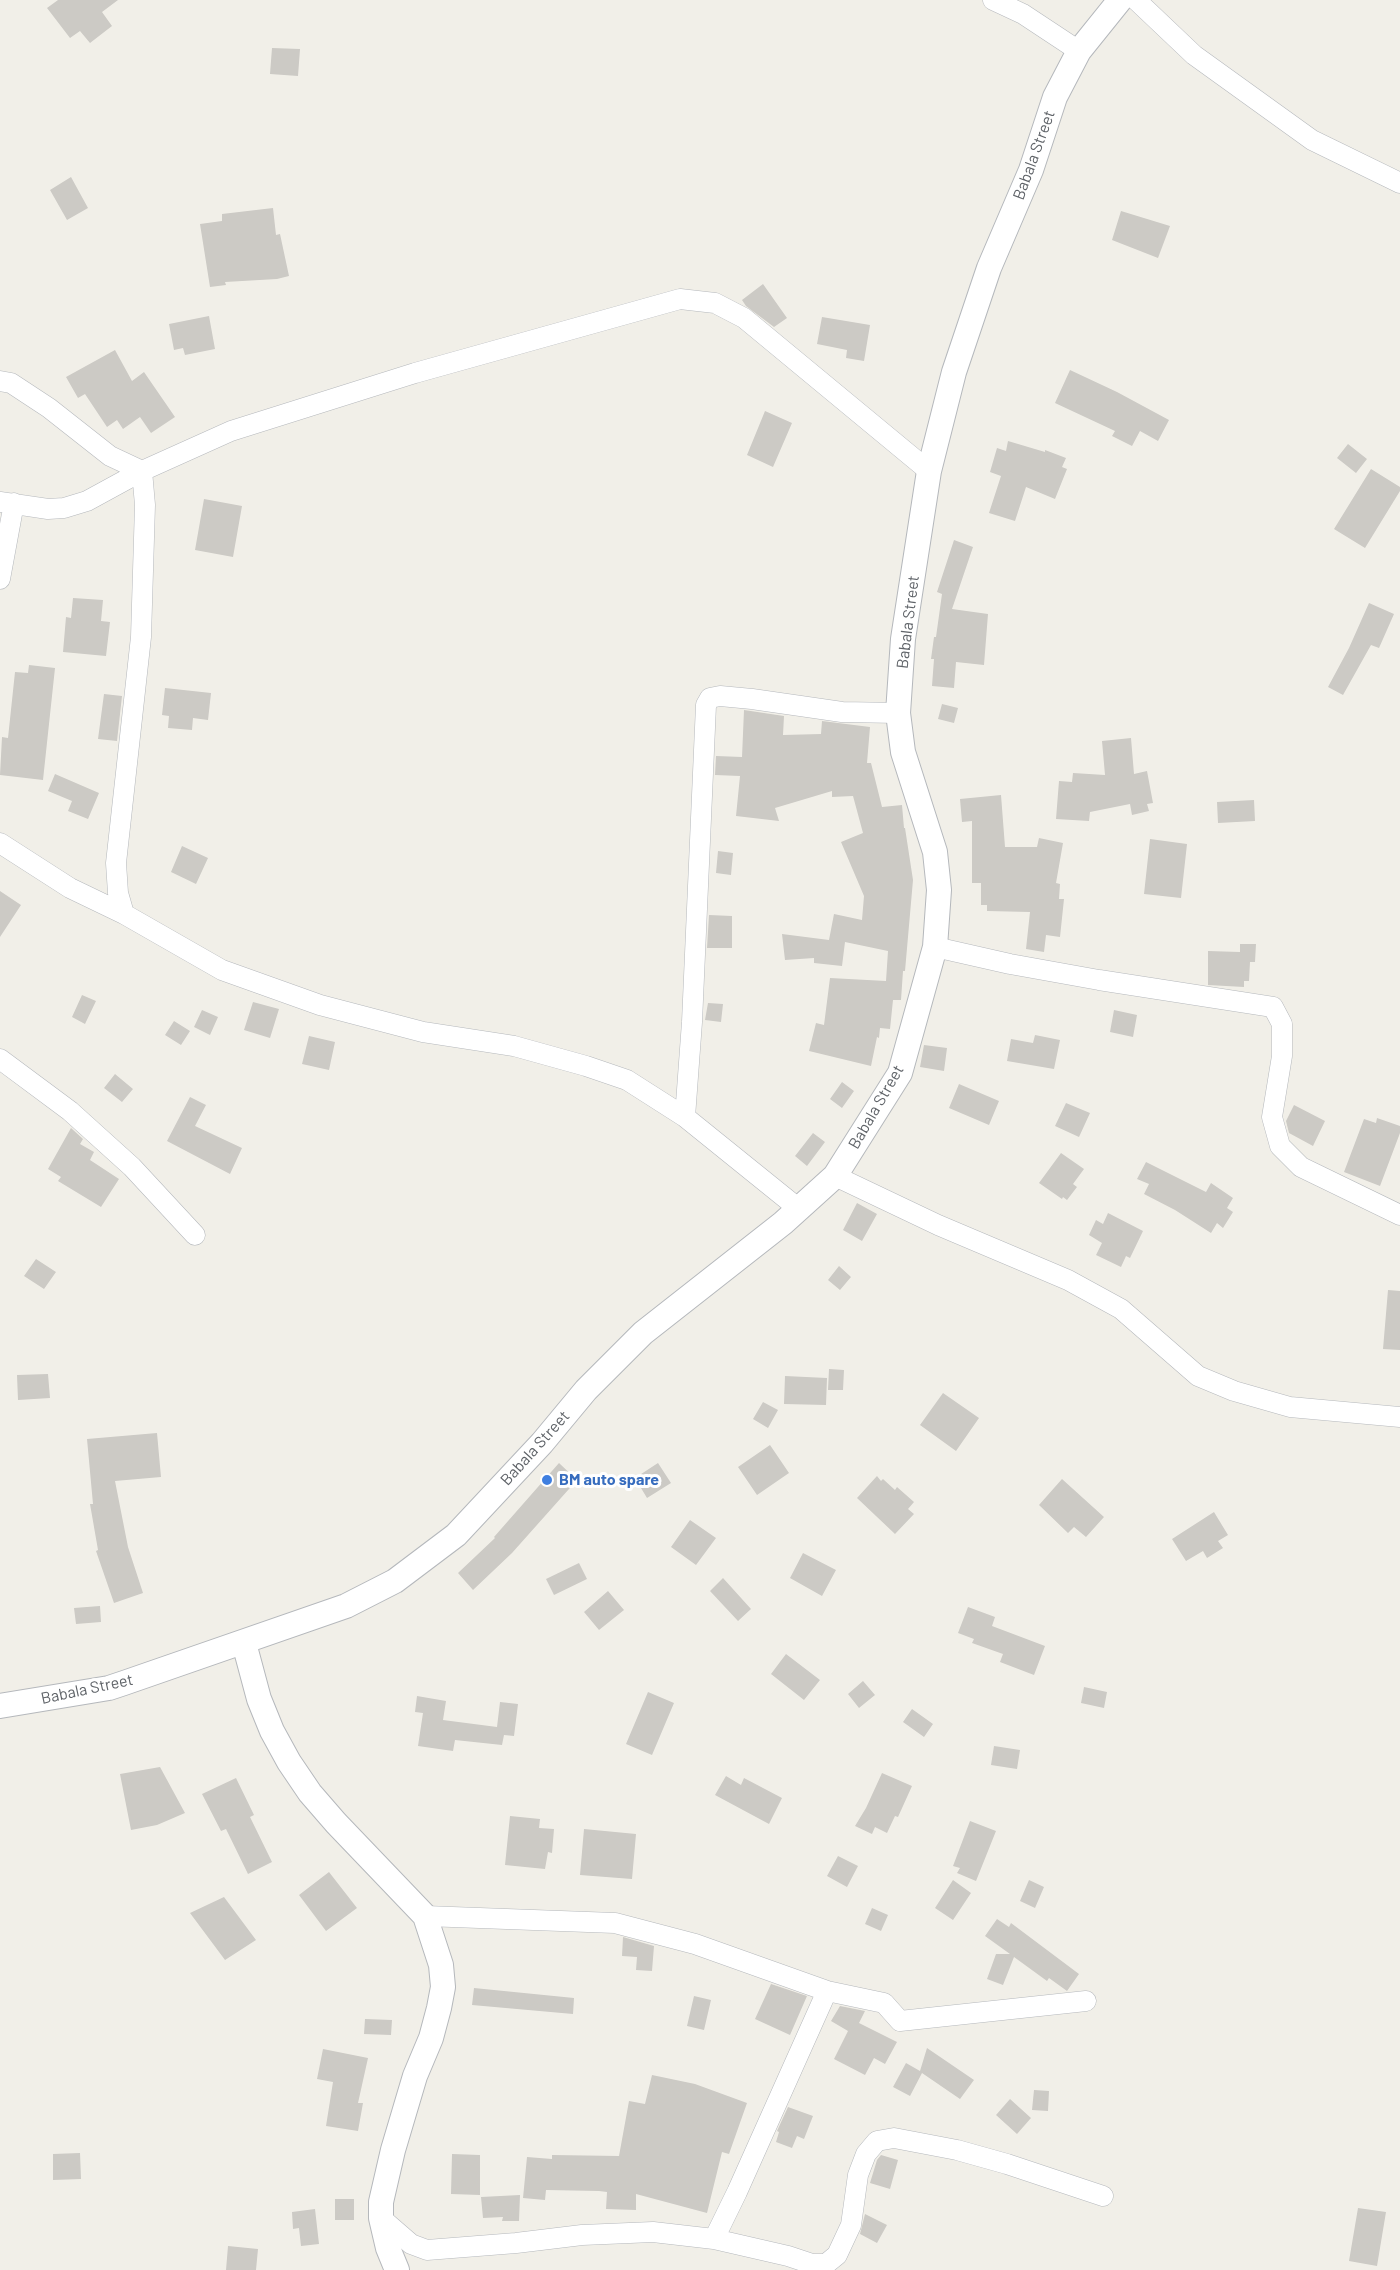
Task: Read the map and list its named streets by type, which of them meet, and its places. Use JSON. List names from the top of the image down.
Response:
{
  "streets": {
    "street": ["Babala Street"]
  },
  "places": ["BM auto spare"]
}
